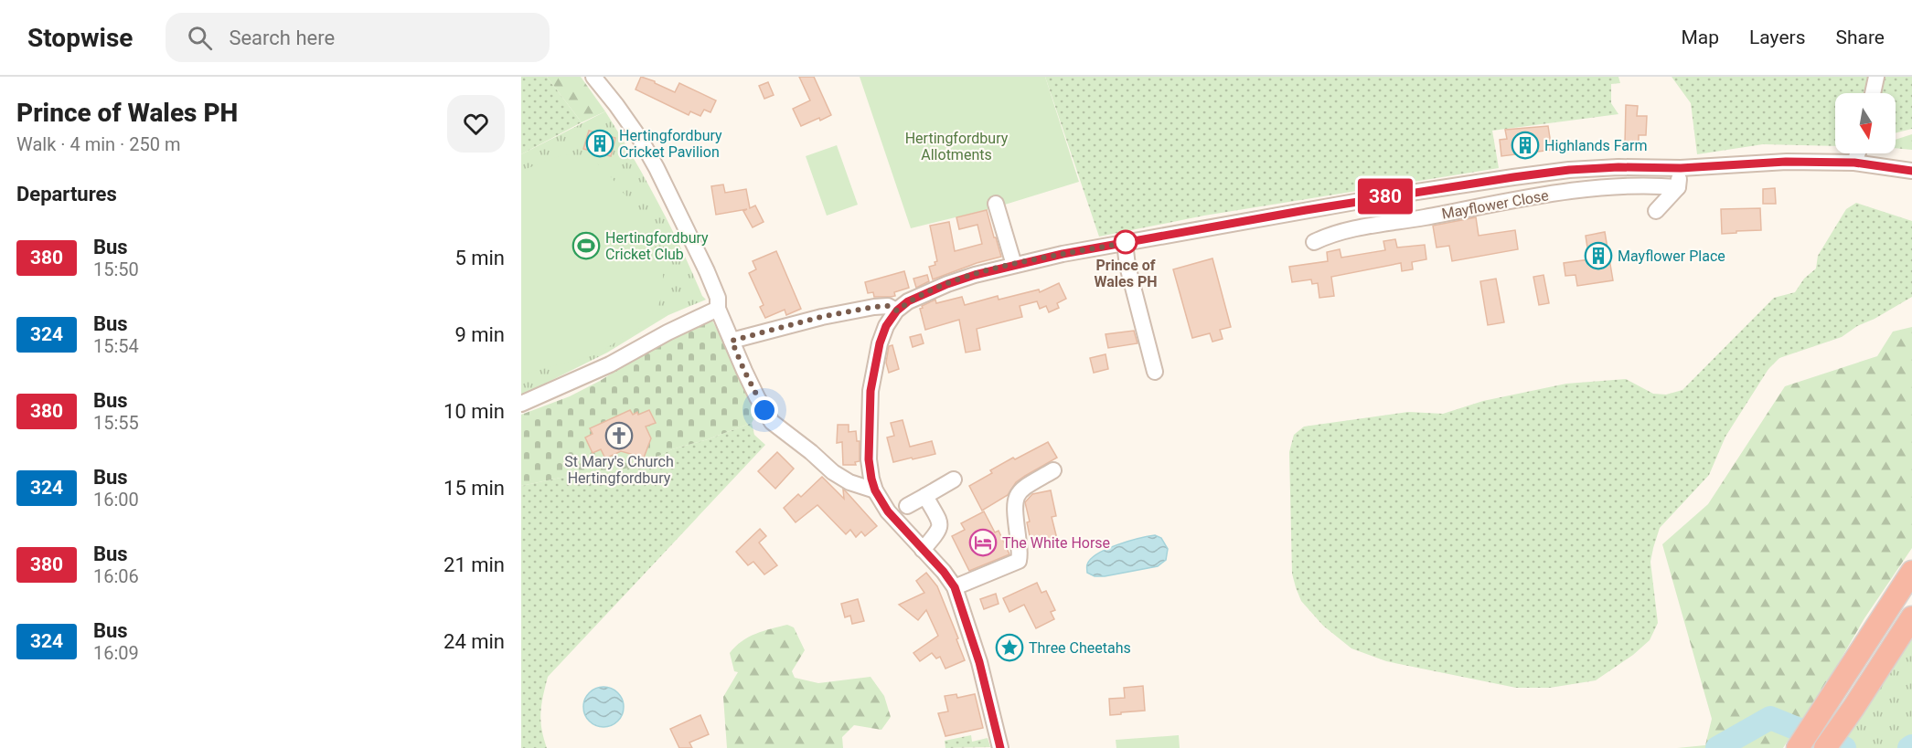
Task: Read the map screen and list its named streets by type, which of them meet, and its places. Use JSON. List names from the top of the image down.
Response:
{
  "streets": {
    "street": ["Mayflower Close"]
  },
  "parks": ["Hertingfordbury Allotments"],
  "places": {
    "building": ["Hertingfordbury Cricket Pavilion", "Highlands Farm", "Mayflower Place"],
    "other": ["Prince of Wales PH"],
    "sports": ["Hertingfordbury Cricket Club"],
    "church": ["St Mary's Church Hertingfordbury"],
    "hotel": ["The White Horse"],
    "place": ["Three Cheetahs"]
  },
  "lines": ["bus line 380"],
  "north": "bottom",
  "page": {
    "header": "Stopwise",
    "search": "Search here",
    "nav": ["Map", "Layers", "Share"],
    "heading": [
      ["Prince of Wales PH", "Walk · 4 min · 250 m"],
      "Departures"
    ],
    "on_map": "380",
    "list": [
      {
        "mark": "380",
        "name": "Bus",
        "note": "15:50",
        "value": "5 min"
      },
      {
        "mark": "324",
        "name": "Bus",
        "note": "15:54",
        "value": "9 min"
      },
      {
        "mark": "380",
        "name": "Bus",
        "note": "15:55",
        "value": "10 min"
      },
      {
        "mark": "324",
        "name": "Bus",
        "note": "16:00",
        "value": "15 min"
      },
      {
        "mark": "380",
        "name": "Bus",
        "note": "16:06",
        "value": "21 min"
      },
      {
        "mark": "324",
        "name": "Bus",
        "note": "16:09",
        "value": "24 min"
      }
    ]
  }
}
